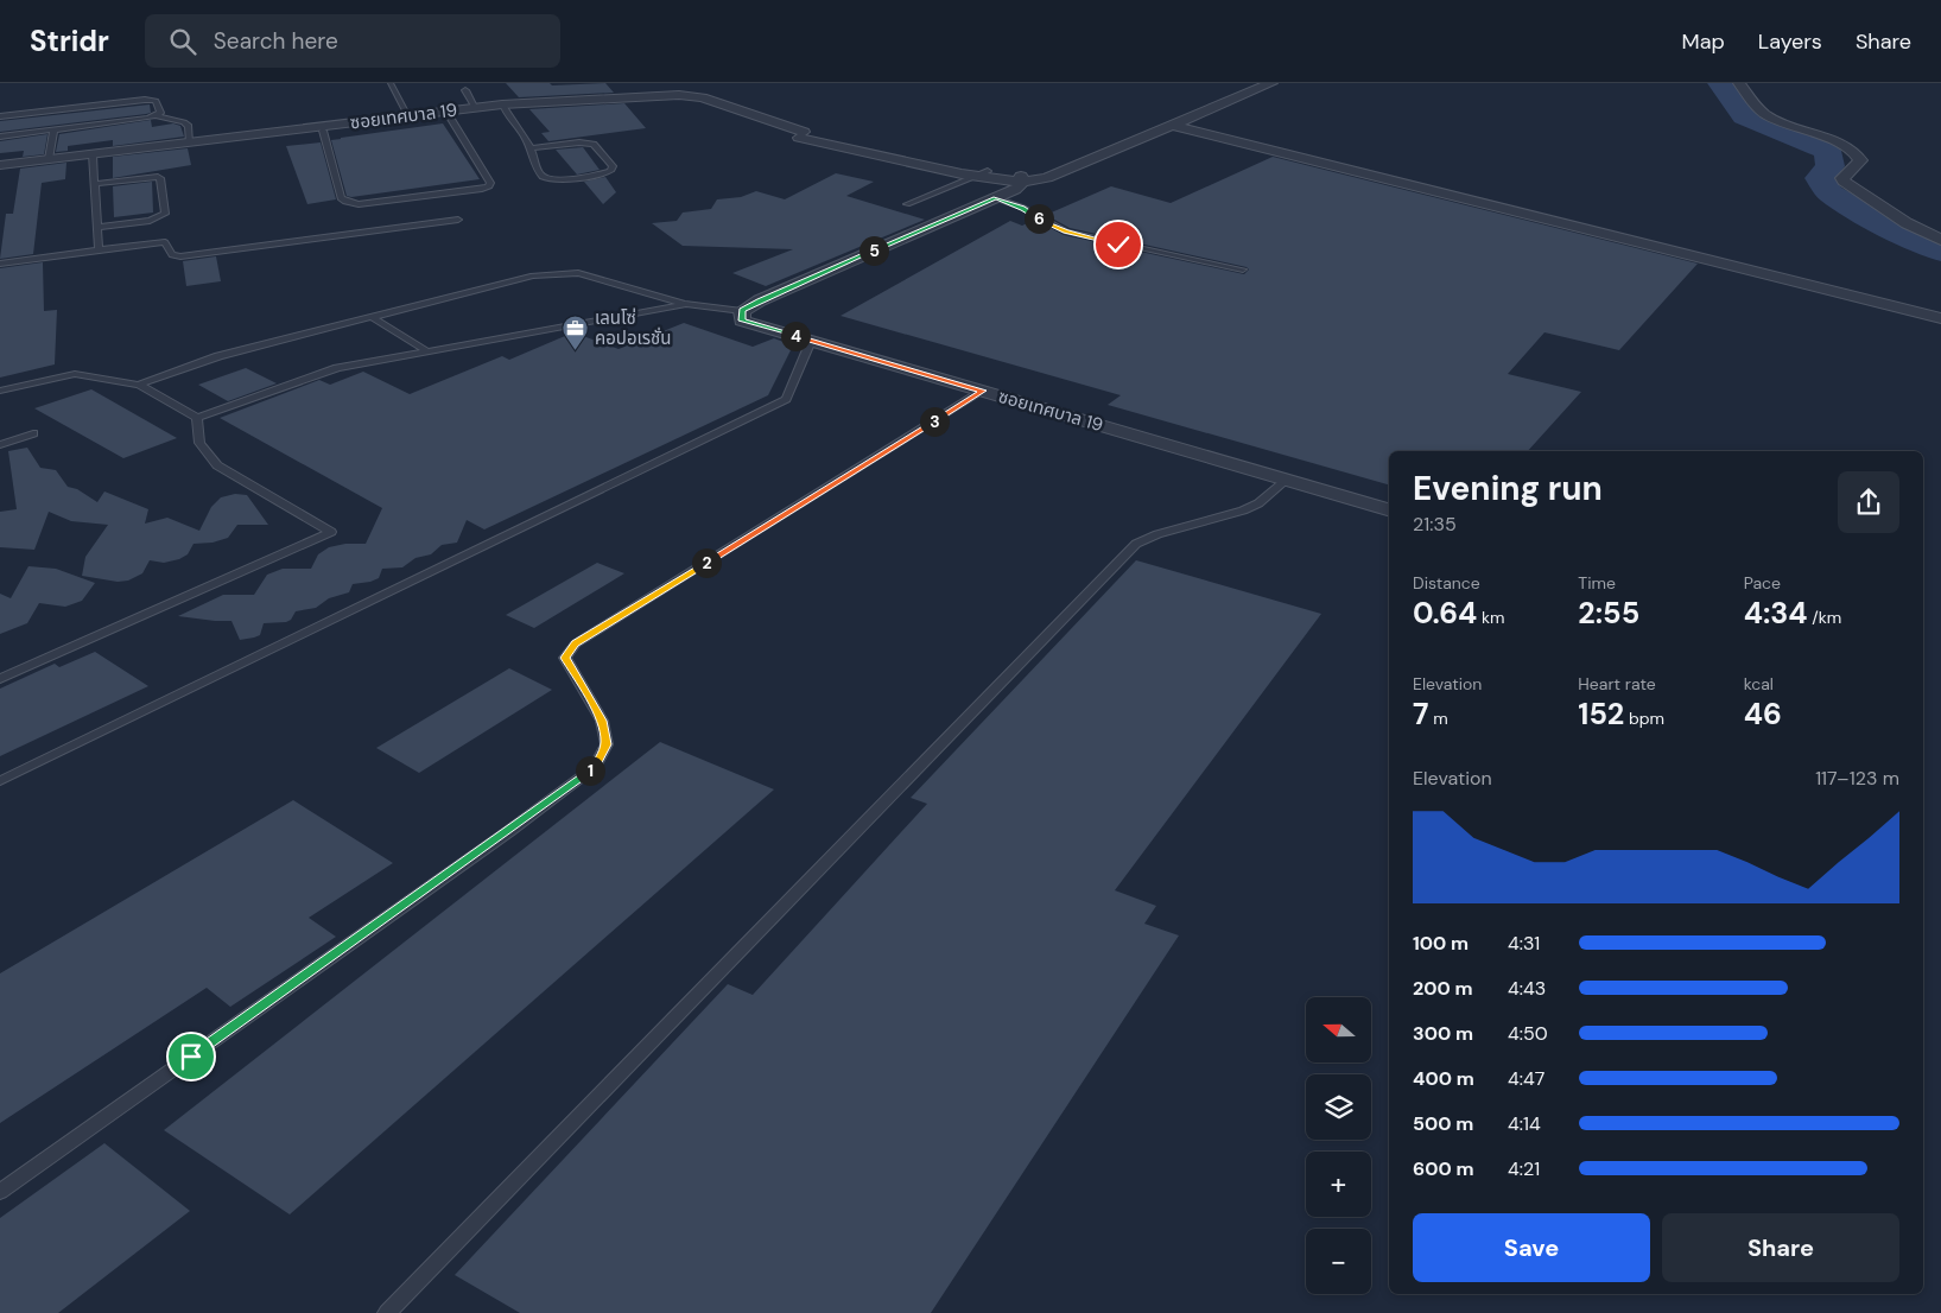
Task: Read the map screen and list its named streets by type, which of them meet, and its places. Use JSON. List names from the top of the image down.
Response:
{
  "streets": {
    "street": ["ซอยเทศบาล 19"]
  },
  "places": {
    "office": ["เลนโซ่ คอปอเรชั่น"]
  },
  "north": "left",
  "page": {
    "header": "Stridr",
    "search": "Search here",
    "nav": ["Map", "Layers", "Share"],
    "pins": [
      "6",
      "5",
      "4",
      "3",
      "2",
      "1"
    ],
    "heading": ["Evening run", "21:35"],
    "stats": [
      ["Distance", "0.64 km"],
      ["Time", "2:55"],
      ["Pace", "4:34 /km"],
      ["Elevation", "7 m"],
      ["Heart rate", "152 bpm"],
      ["kcal", "46"]
    ],
    "chart": ["Elevation", "117–123 m"],
    "list": [
      {
        "name": "100 m",
        "note": "4:31"
      },
      {
        "name": "200 m",
        "note": "4:43"
      },
      {
        "name": "300 m",
        "note": "4:50"
      },
      {
        "name": "400 m",
        "note": "4:47"
      },
      {
        "name": "500 m",
        "note": "4:14"
      },
      {
        "name": "600 m",
        "note": "4:21"
      }
    ],
    "map_buttons": ["+", "−"],
    "buttons": ["Save", "Share"]
  }
}
